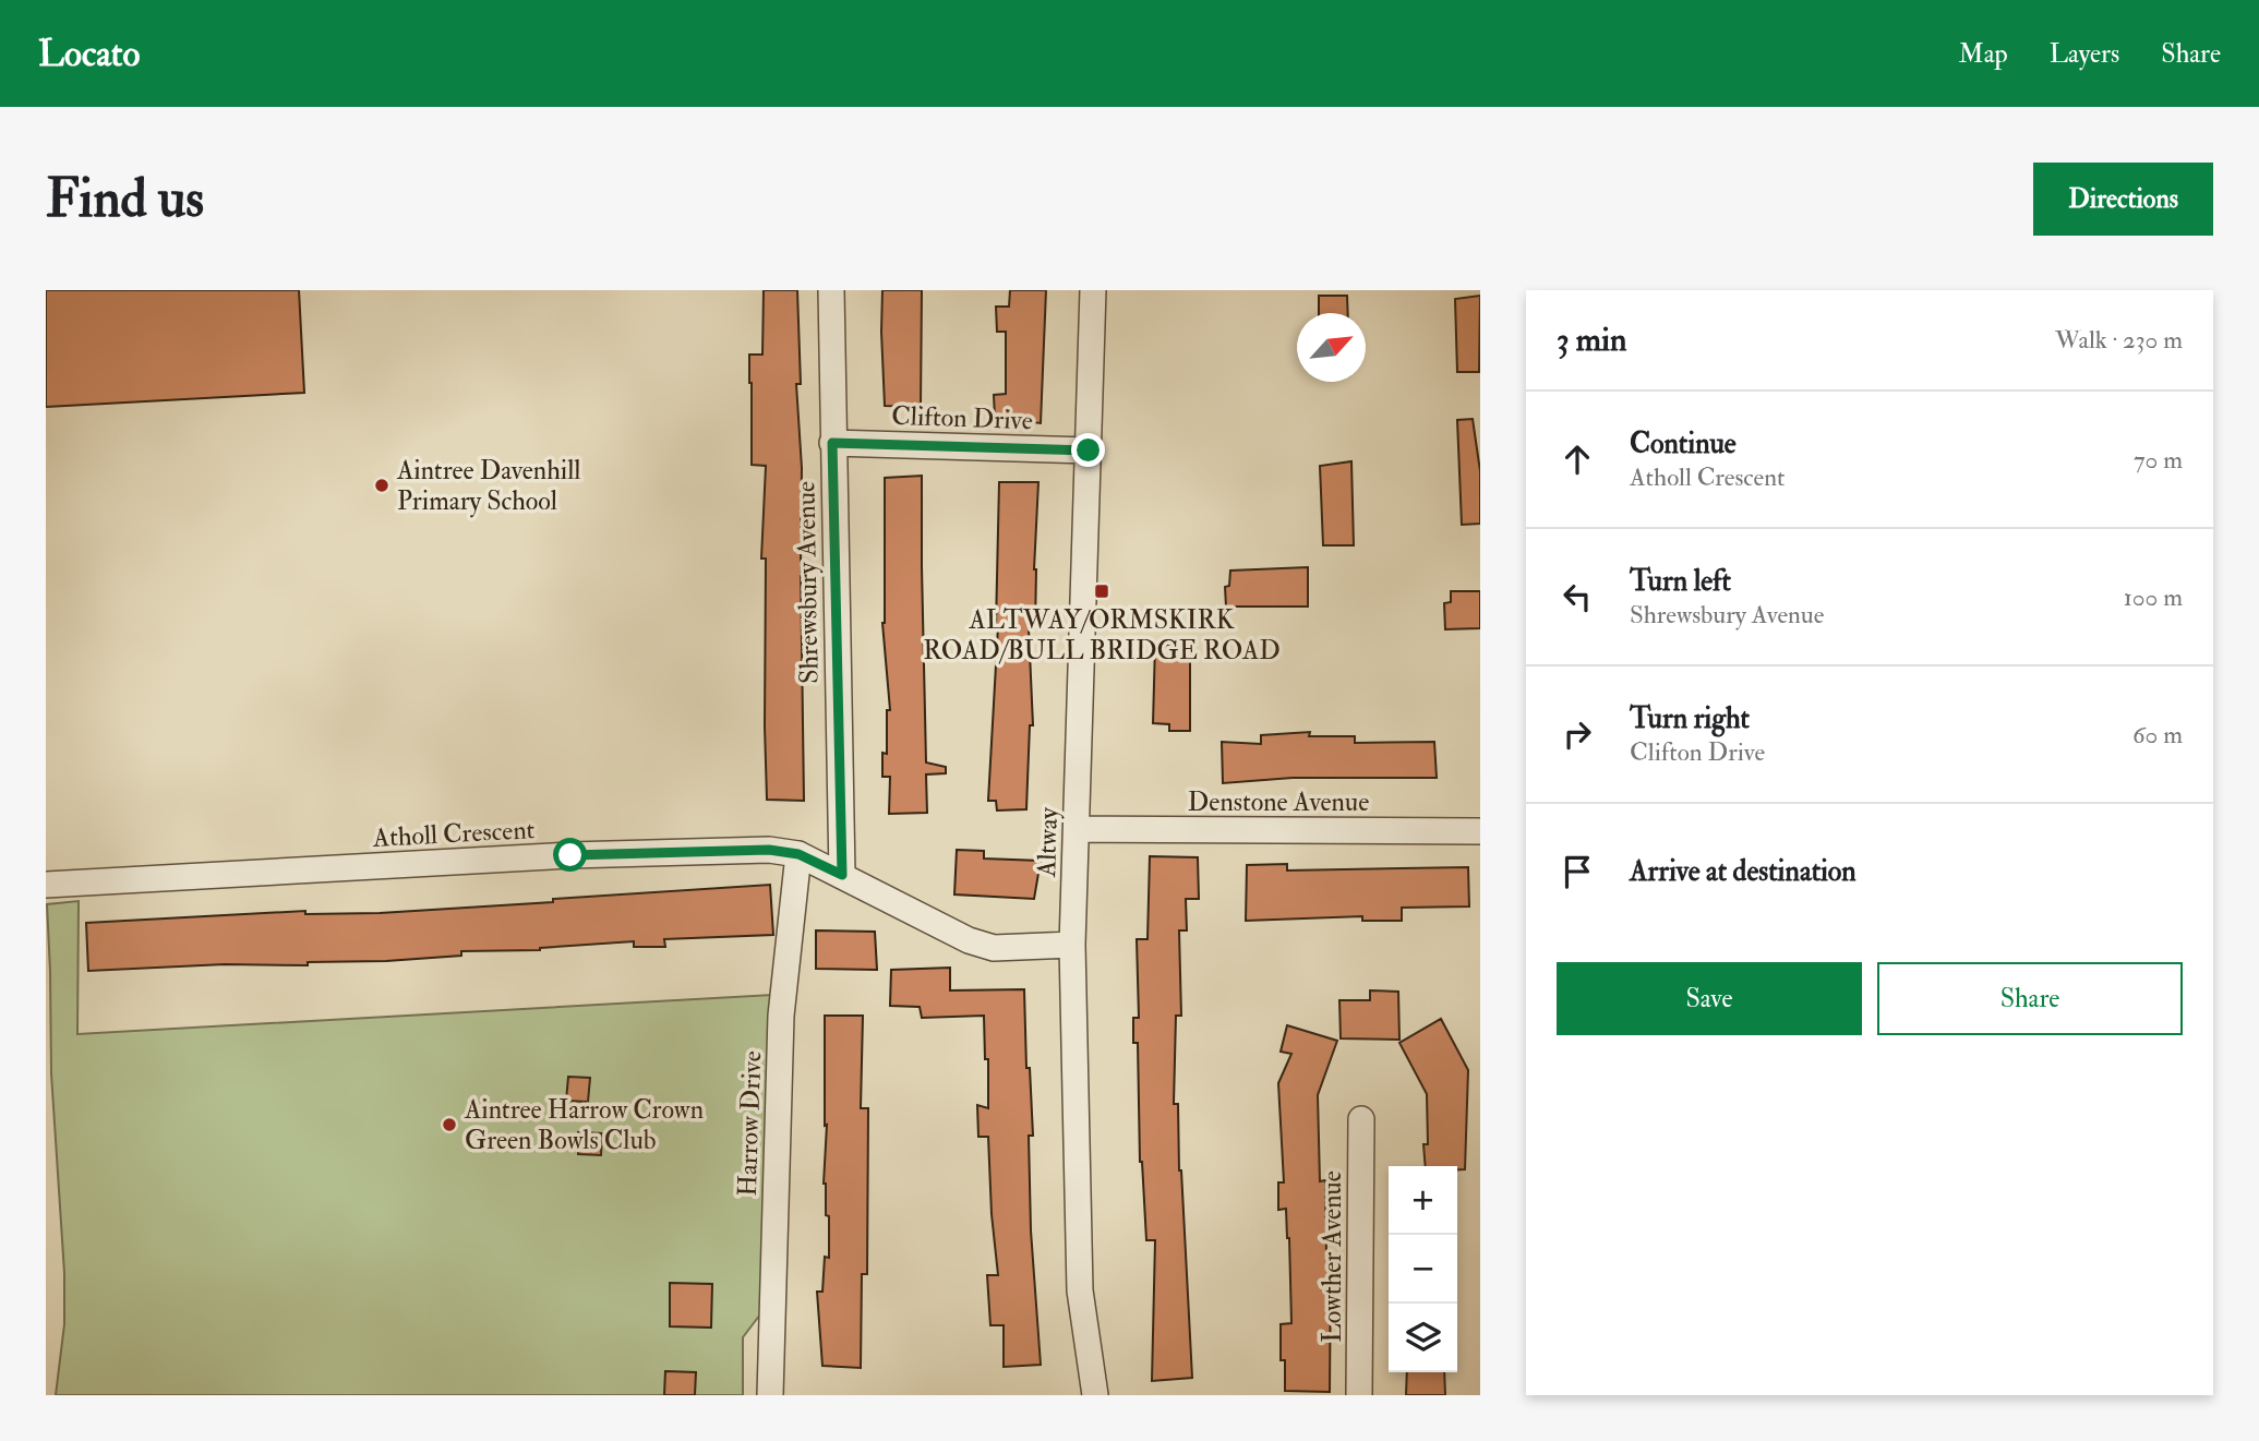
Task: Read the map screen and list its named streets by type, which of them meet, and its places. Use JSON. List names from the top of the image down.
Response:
{
  "streets": {
    "street": [
      "Clifton Drive",
      "Shrewsbury Avenue",
      "Denstone Avenue",
      "Atholl Crescent",
      "Altway",
      "Harrow Drive",
      "Lowther Avenue"
    ]
  },
  "crossings": [
    ["Clifton Drive", "Shrewsbury Avenue"],
    ["Clifton Drive", "Altway"],
    ["Shrewsbury Avenue", "Atholl Crescent"],
    ["Denstone Avenue", "Altway"],
    ["Atholl Crescent", "Altway"],
    ["Atholl Crescent", "Harrow Drive"]
  ],
  "places": {
    "other": ["Aintree Davenhill Primary School", "Aintree Harrow Crown Green Bowls Club"],
    "transit": ["ALTWAY/ORMSKIRK ROAD/BULL BRIDGE ROAD"]
  },
  "north": "top right",
  "page": {
    "header": "Locato",
    "nav": ["Map", "Layers", "Share"],
    "buttons": [
      "Directions",
      ["Save", "Share"]
    ],
    "title": "Find us",
    "heading": ["3 min", "Walk · 230 m"],
    "list": [
      ["Continue", "Atholl Crescent", "70 m"],
      ["Turn left", "Shrewsbury Avenue", "100 m"],
      ["Turn right", "Clifton Drive", "60 m"],
      "Arrive at destination"
    ],
    "map_buttons": ["+", "−"]
  }
}
